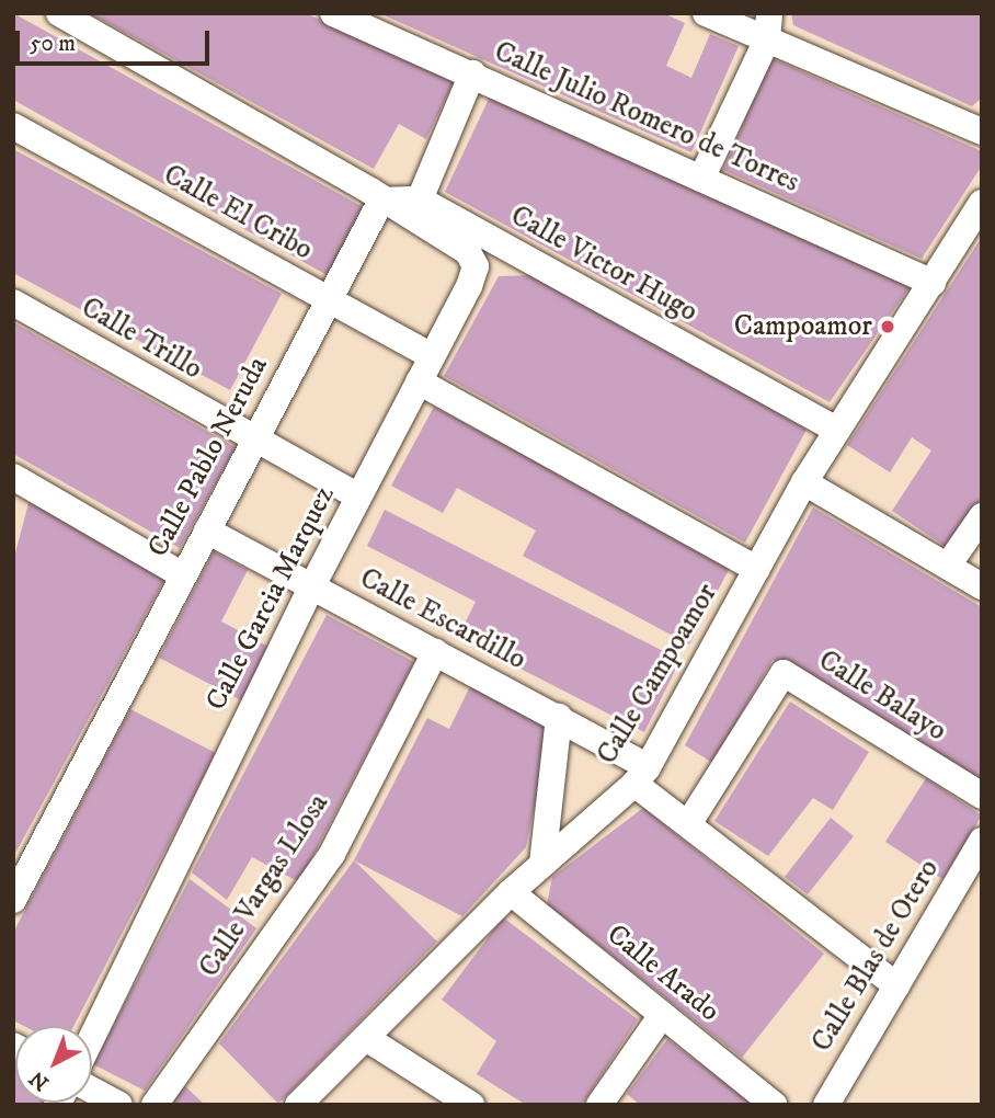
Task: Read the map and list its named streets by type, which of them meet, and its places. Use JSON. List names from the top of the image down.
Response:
{
  "streets": {
    "street": [
      "Calle Julio Romero de Torres",
      "Calle El Cribo",
      "Calle Victor Hugo",
      "Calle Trillo",
      "Calle Pablo Neruda",
      "Calle Garcia Marquez",
      "Calle Escardillo",
      "Calle Campoamor",
      "Calle Balayo",
      "Calle Vargas Llosa",
      "Calle Blas de Otero",
      "Calle Arado"
    ]
  },
  "crossings": [
    ["Calle Julio Romero de Torres", "Calle Campoamor"],
    ["Calle El Cribo", "Calle Pablo Neruda"],
    ["Calle El Cribo", "Calle Garcia Marquez"],
    ["Calle Victor Hugo", "Calle Campoamor"],
    ["Calle Trillo", "Calle Pablo Neruda"],
    ["Calle Trillo", "Calle Garcia Marquez"],
    ["Calle Pablo Neruda", "Calle Garcia Marquez"],
    ["Calle Pablo Neruda", "Calle Escardillo"],
    ["Calle Garcia Marquez", "Calle Escardillo"],
    ["Calle Escardillo", "Calle Campoamor"],
    ["Calle Escardillo", "Calle Balayo"],
    ["Calle Escardillo", "Calle Vargas Llosa"],
    ["Calle Escardillo", "Calle Blas de Otero"],
    ["Calle Campoamor", "Calle Arado"]
  ],
  "places": ["Campoamor"],
  "scale_bar": "50 m",
  "north": "bottom left"
}
